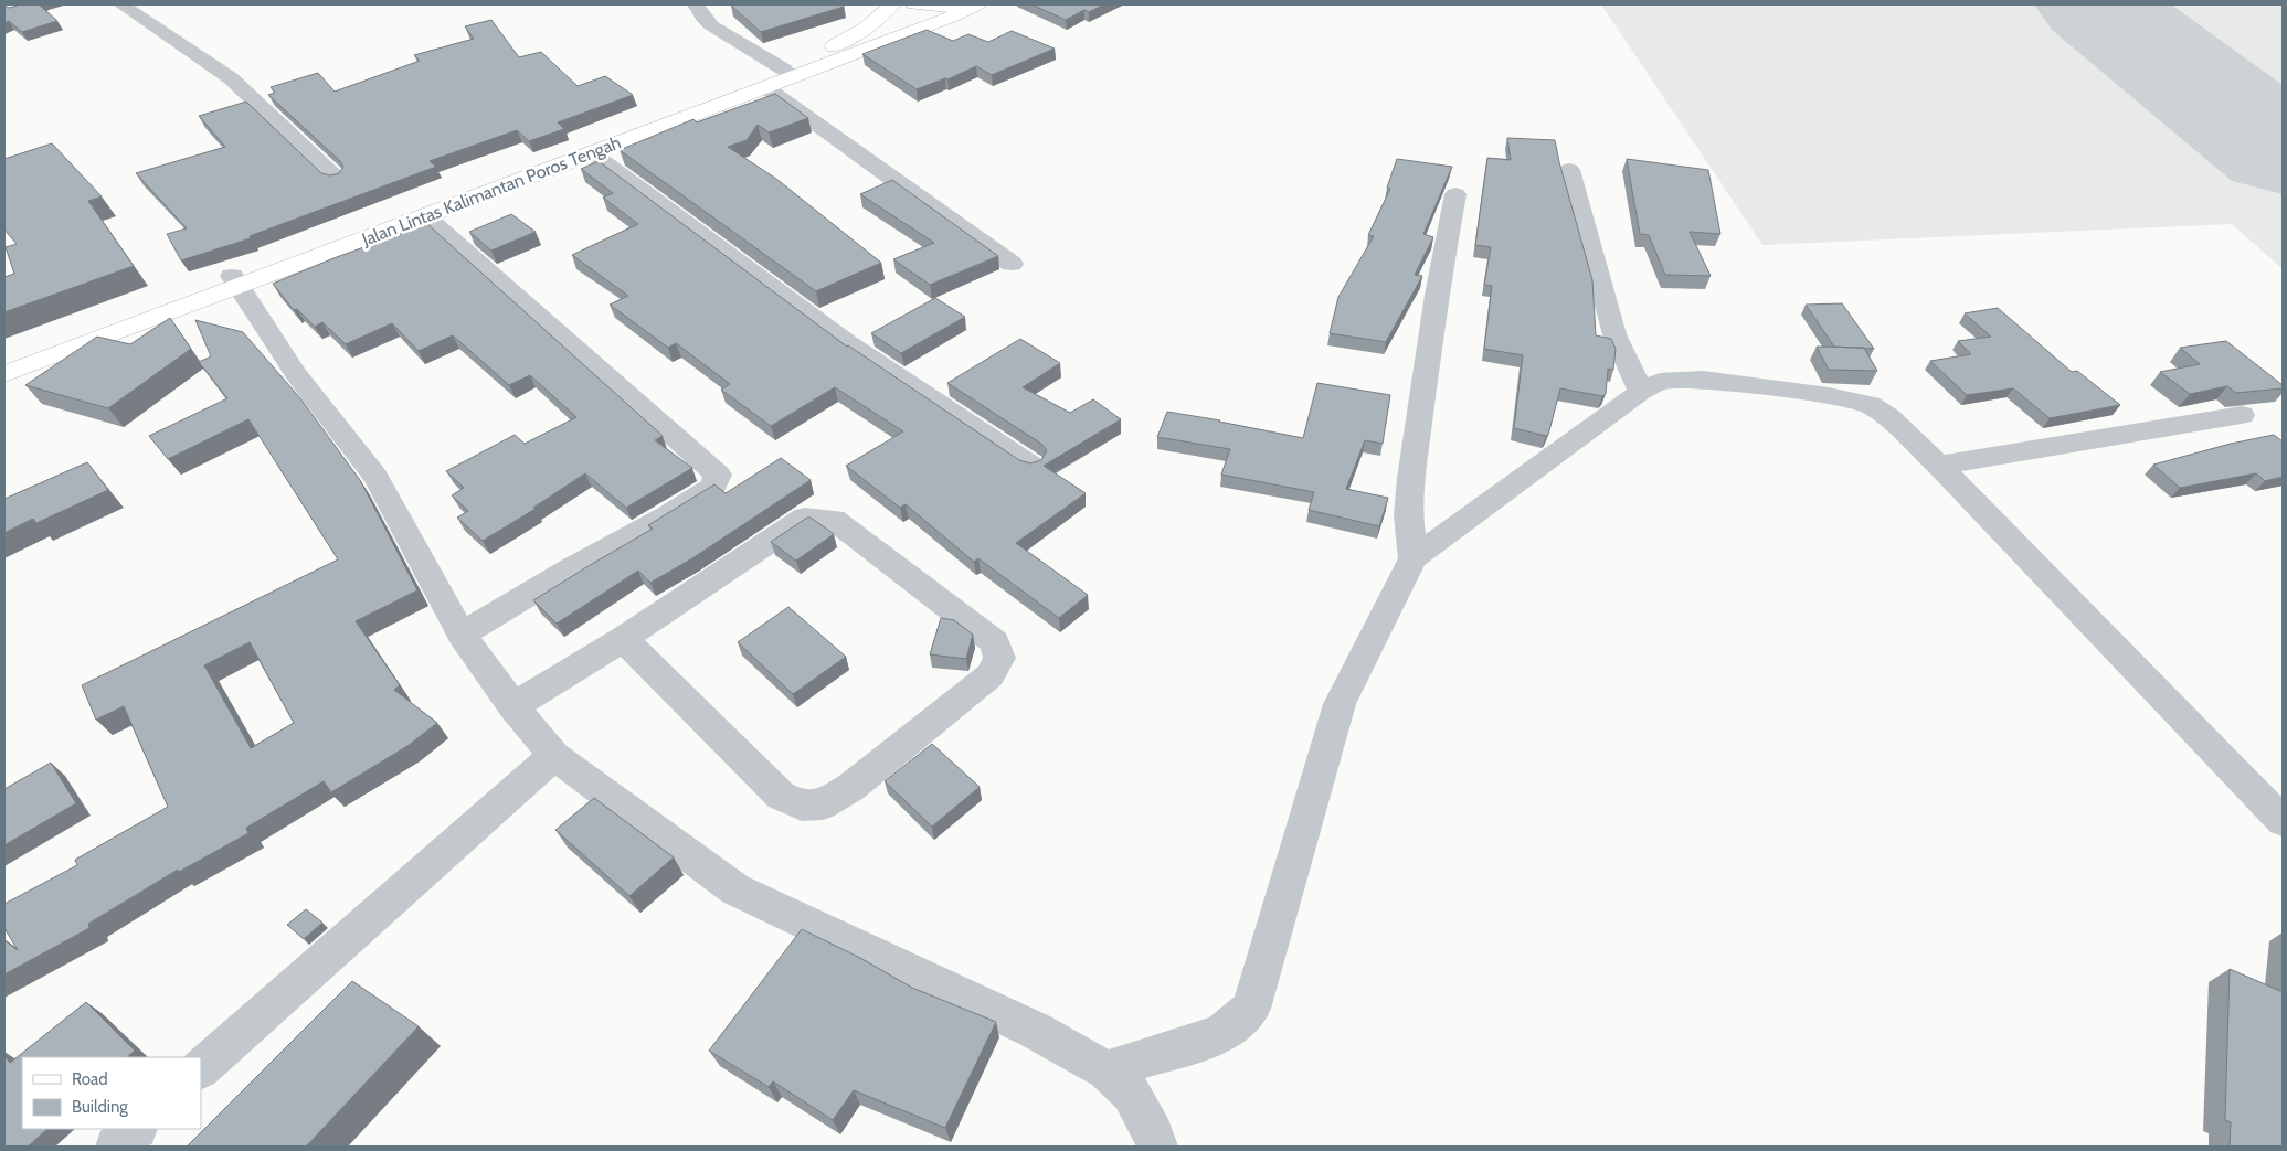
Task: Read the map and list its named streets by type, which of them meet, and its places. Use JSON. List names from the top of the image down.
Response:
{
  "streets": {
    "main road": ["Jalan Lintas Kalimantan Poros Tengah"]
  },
  "legend": ["Road", "Building"]
}
